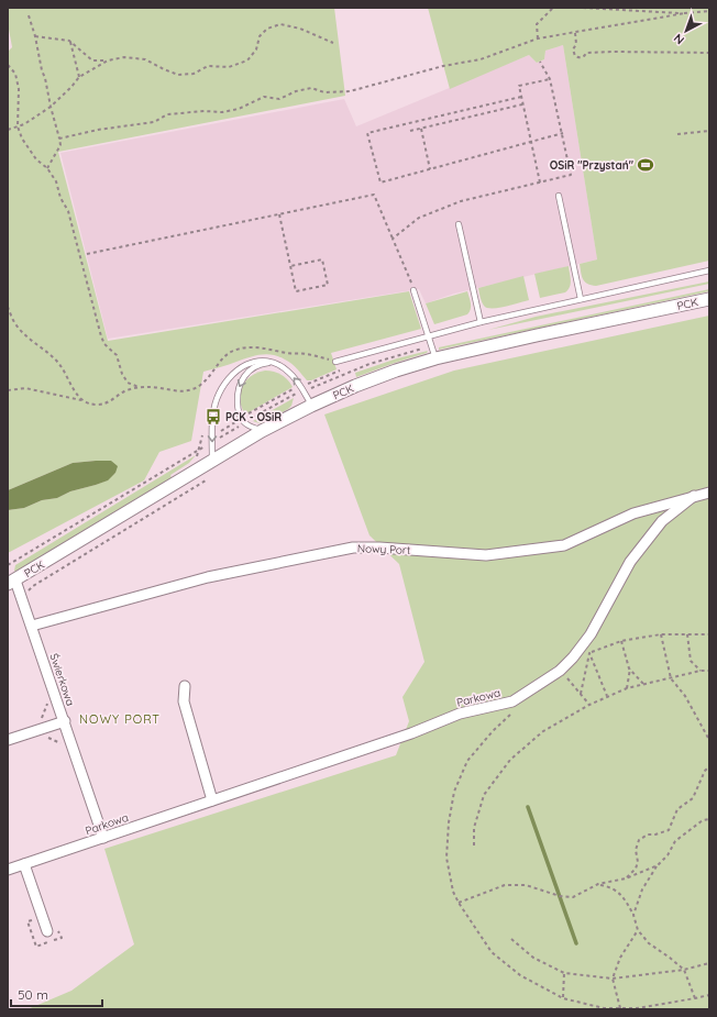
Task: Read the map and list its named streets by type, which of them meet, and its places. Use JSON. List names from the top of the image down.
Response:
{
  "streets": {
    "street": [
      "PCK",
      "Nowy Port",
      "Świerkowa",
      "Parkowa"
    ]
  },
  "crossings": [
    ["PCK", "Świerkowa"],
    ["Nowy Port", "Świerkowa"],
    ["Nowy Port", "Parkowa"],
    ["Świerkowa", "Parkowa"]
  ],
  "districts": ["NOWY PORT"],
  "places": {
    "sports": ["OSiR \"Przystań\""],
    "bus stop": ["PCK - OSiR"]
  },
  "scale_bar": "50 m",
  "north": "bottom left"
}
